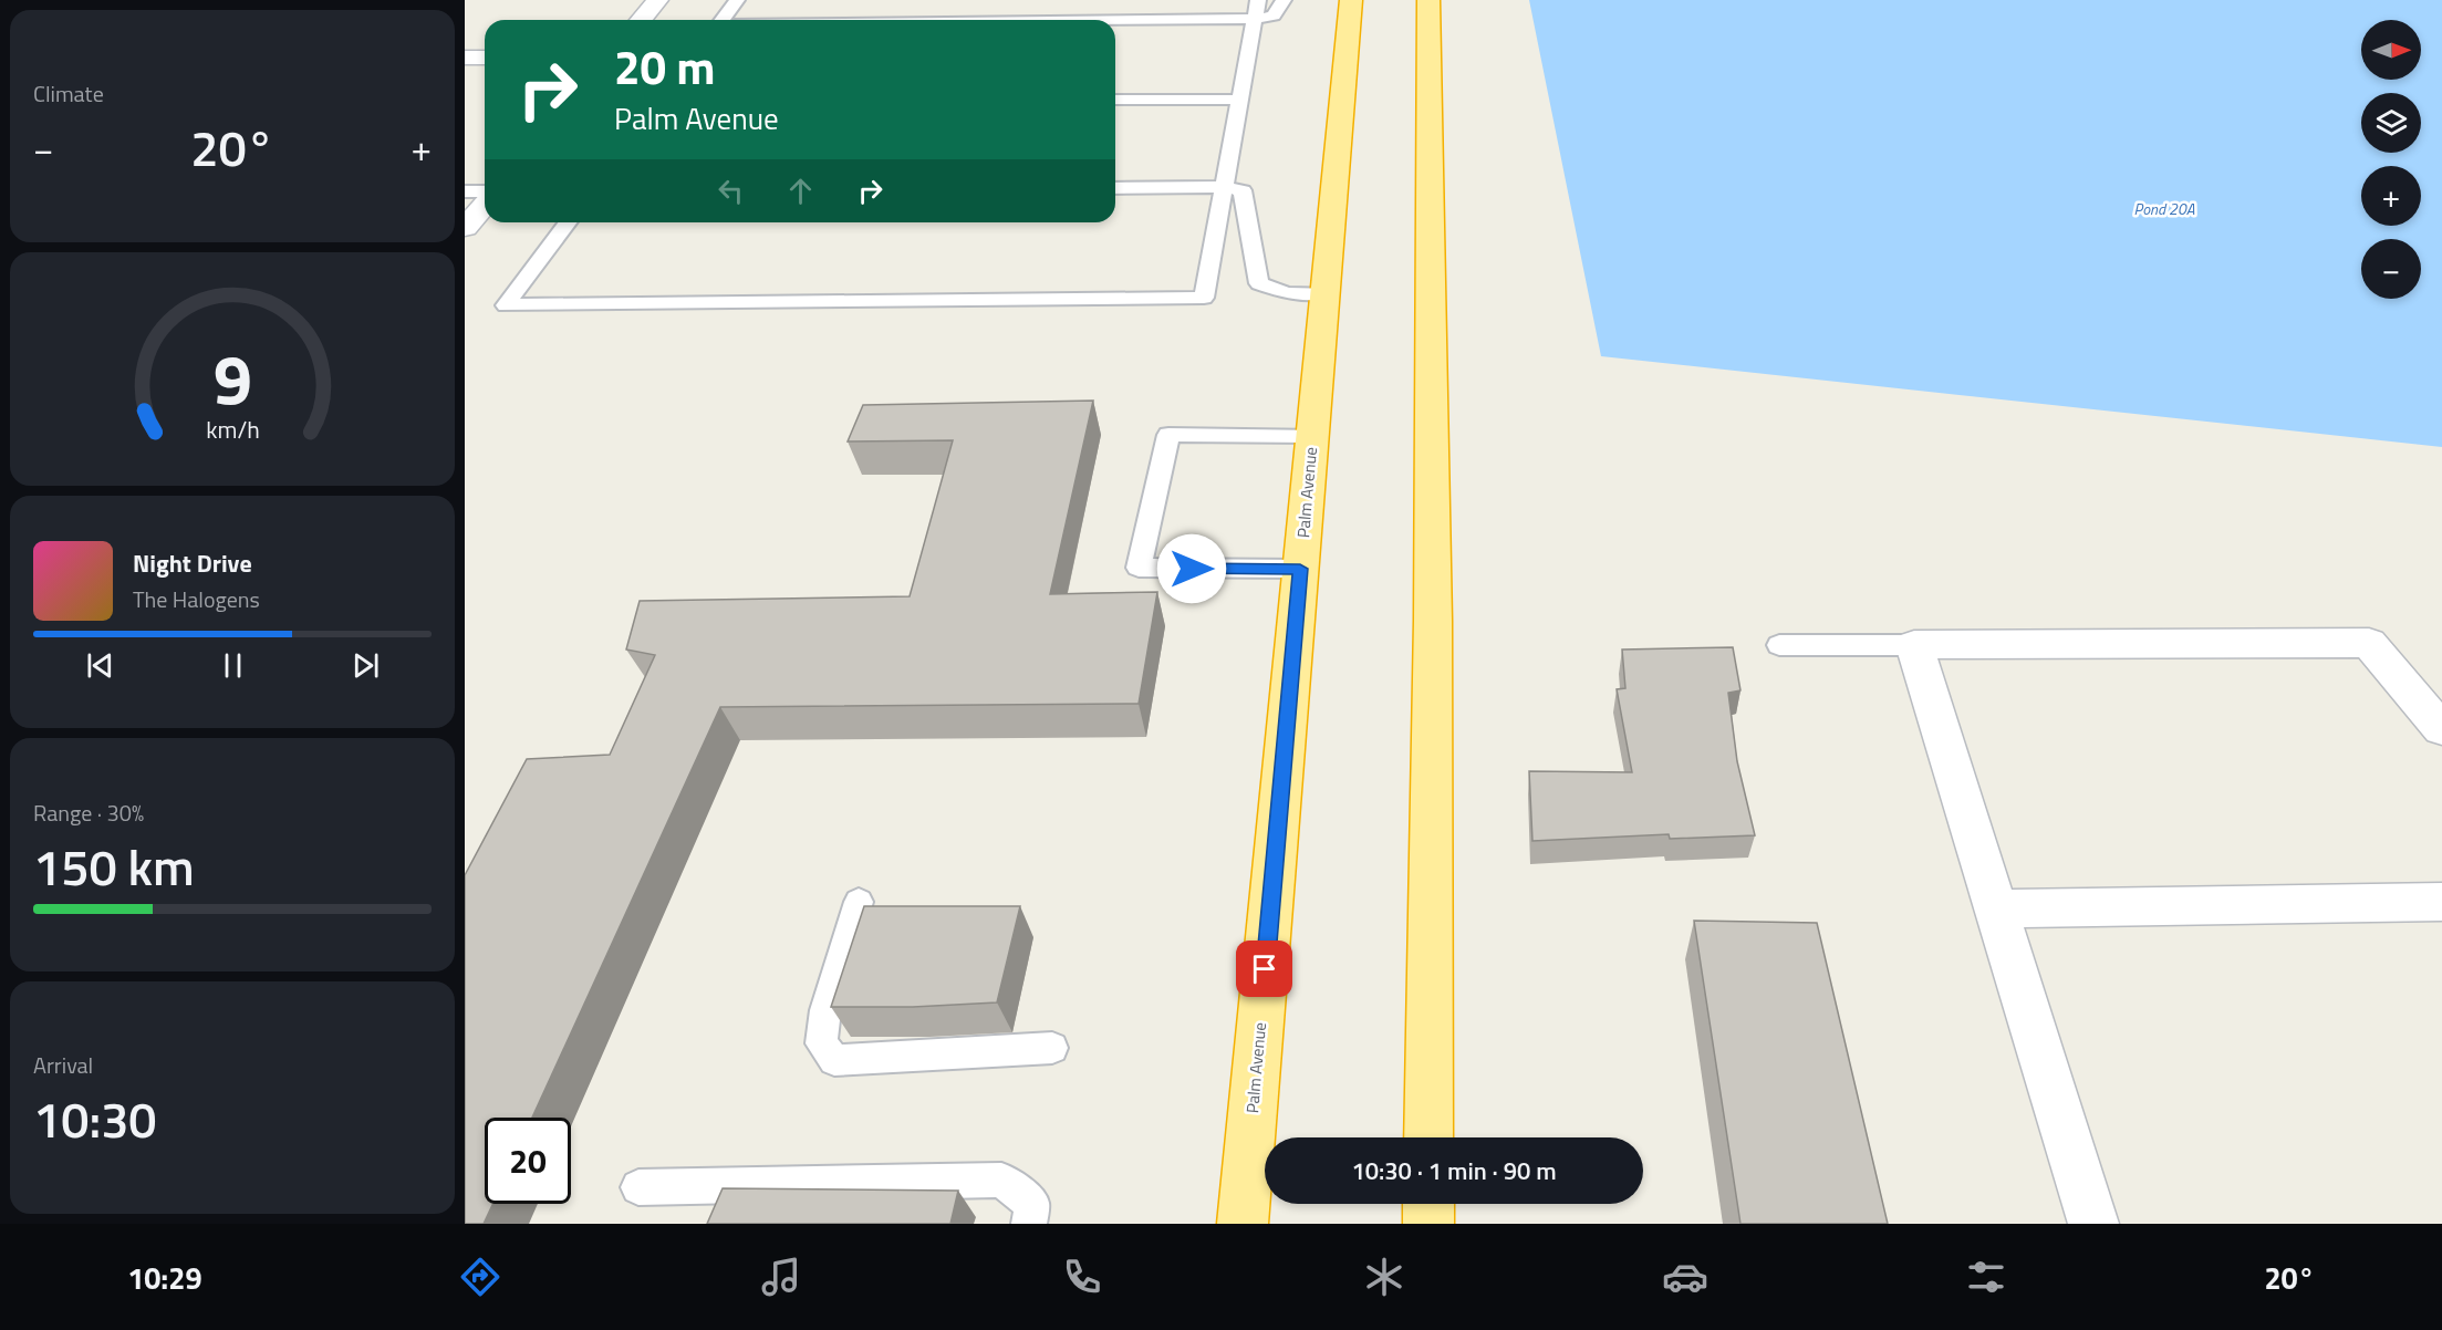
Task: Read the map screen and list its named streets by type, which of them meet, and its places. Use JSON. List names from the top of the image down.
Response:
{
  "streets": {
    "highway": ["Palm Avenue"]
  },
  "water": ["Pond 20A"],
  "north": "right",
  "page": {
    "tile": [
      "Climate",
      ["Range · 30%", "150 km"],
      ["Arrival", "10:30"]
    ],
    "map_buttons": ["+", "−"],
    "turn": ["20 m", "Palm Avenue"],
    "heat": ["−", "20°", "+"],
    "song": ["Night Drive", "The Halogens"],
    "limit": "20",
    "trip": "10:30 · 1 min · 90 m",
    "tabs": ["10:29", "20°"],
    "gauge": ["9", "km/h"]
  }
}
